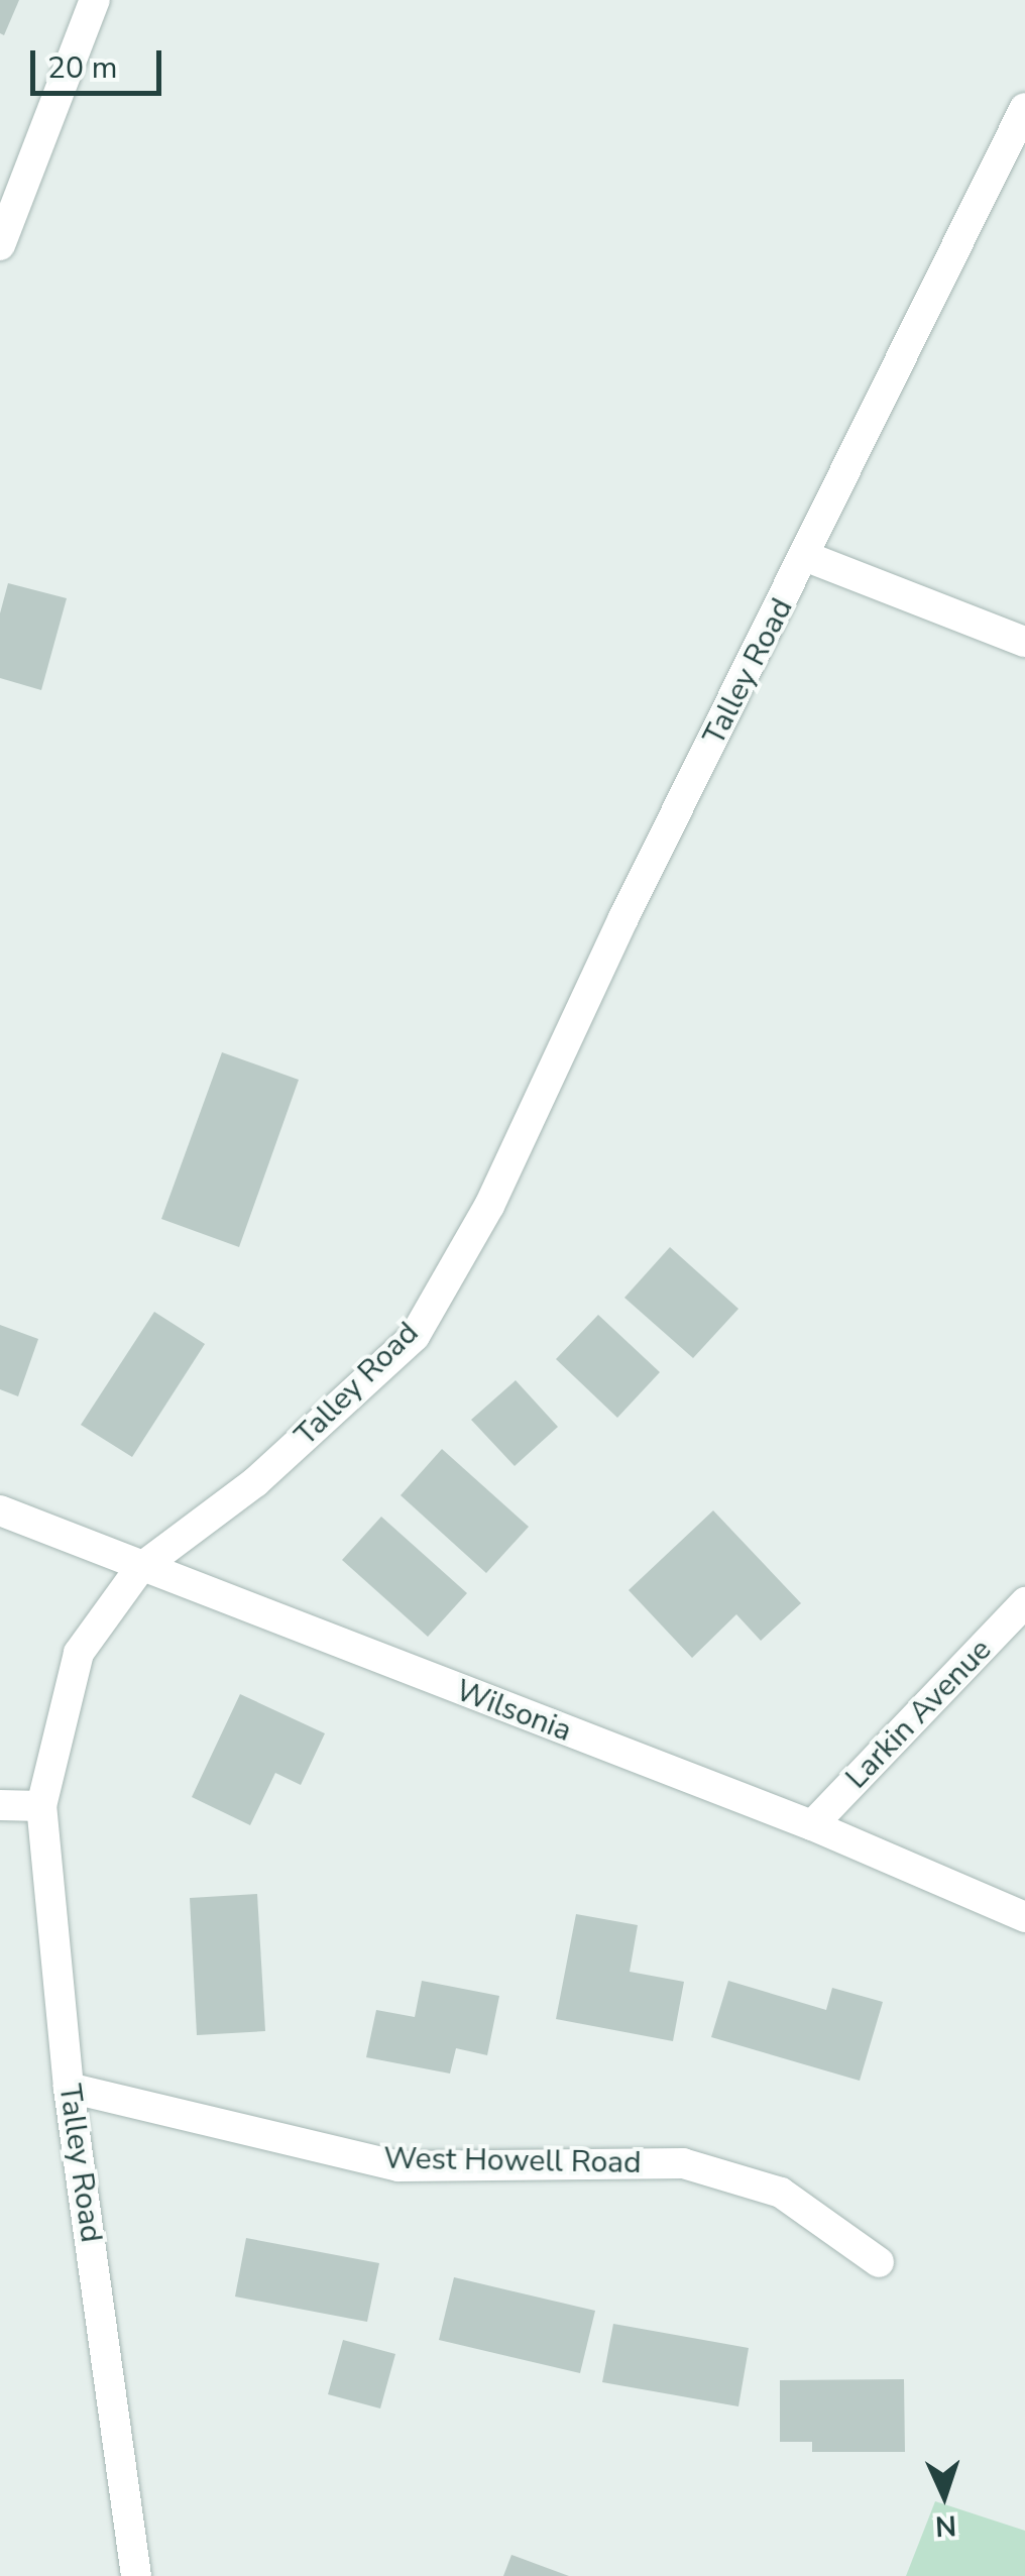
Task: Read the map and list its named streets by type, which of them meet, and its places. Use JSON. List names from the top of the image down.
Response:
{
  "streets": {
    "street": [
      "Talley Road",
      "Wilsonia",
      "Larkin Avenue",
      "West Howell Road"
    ]
  },
  "crossings": [
    ["Talley Road", "Wilsonia"],
    ["Talley Road", "West Howell Road"],
    ["Wilsonia", "Larkin Avenue"]
  ],
  "scale_bar": "20 m",
  "north": "bottom"
}
